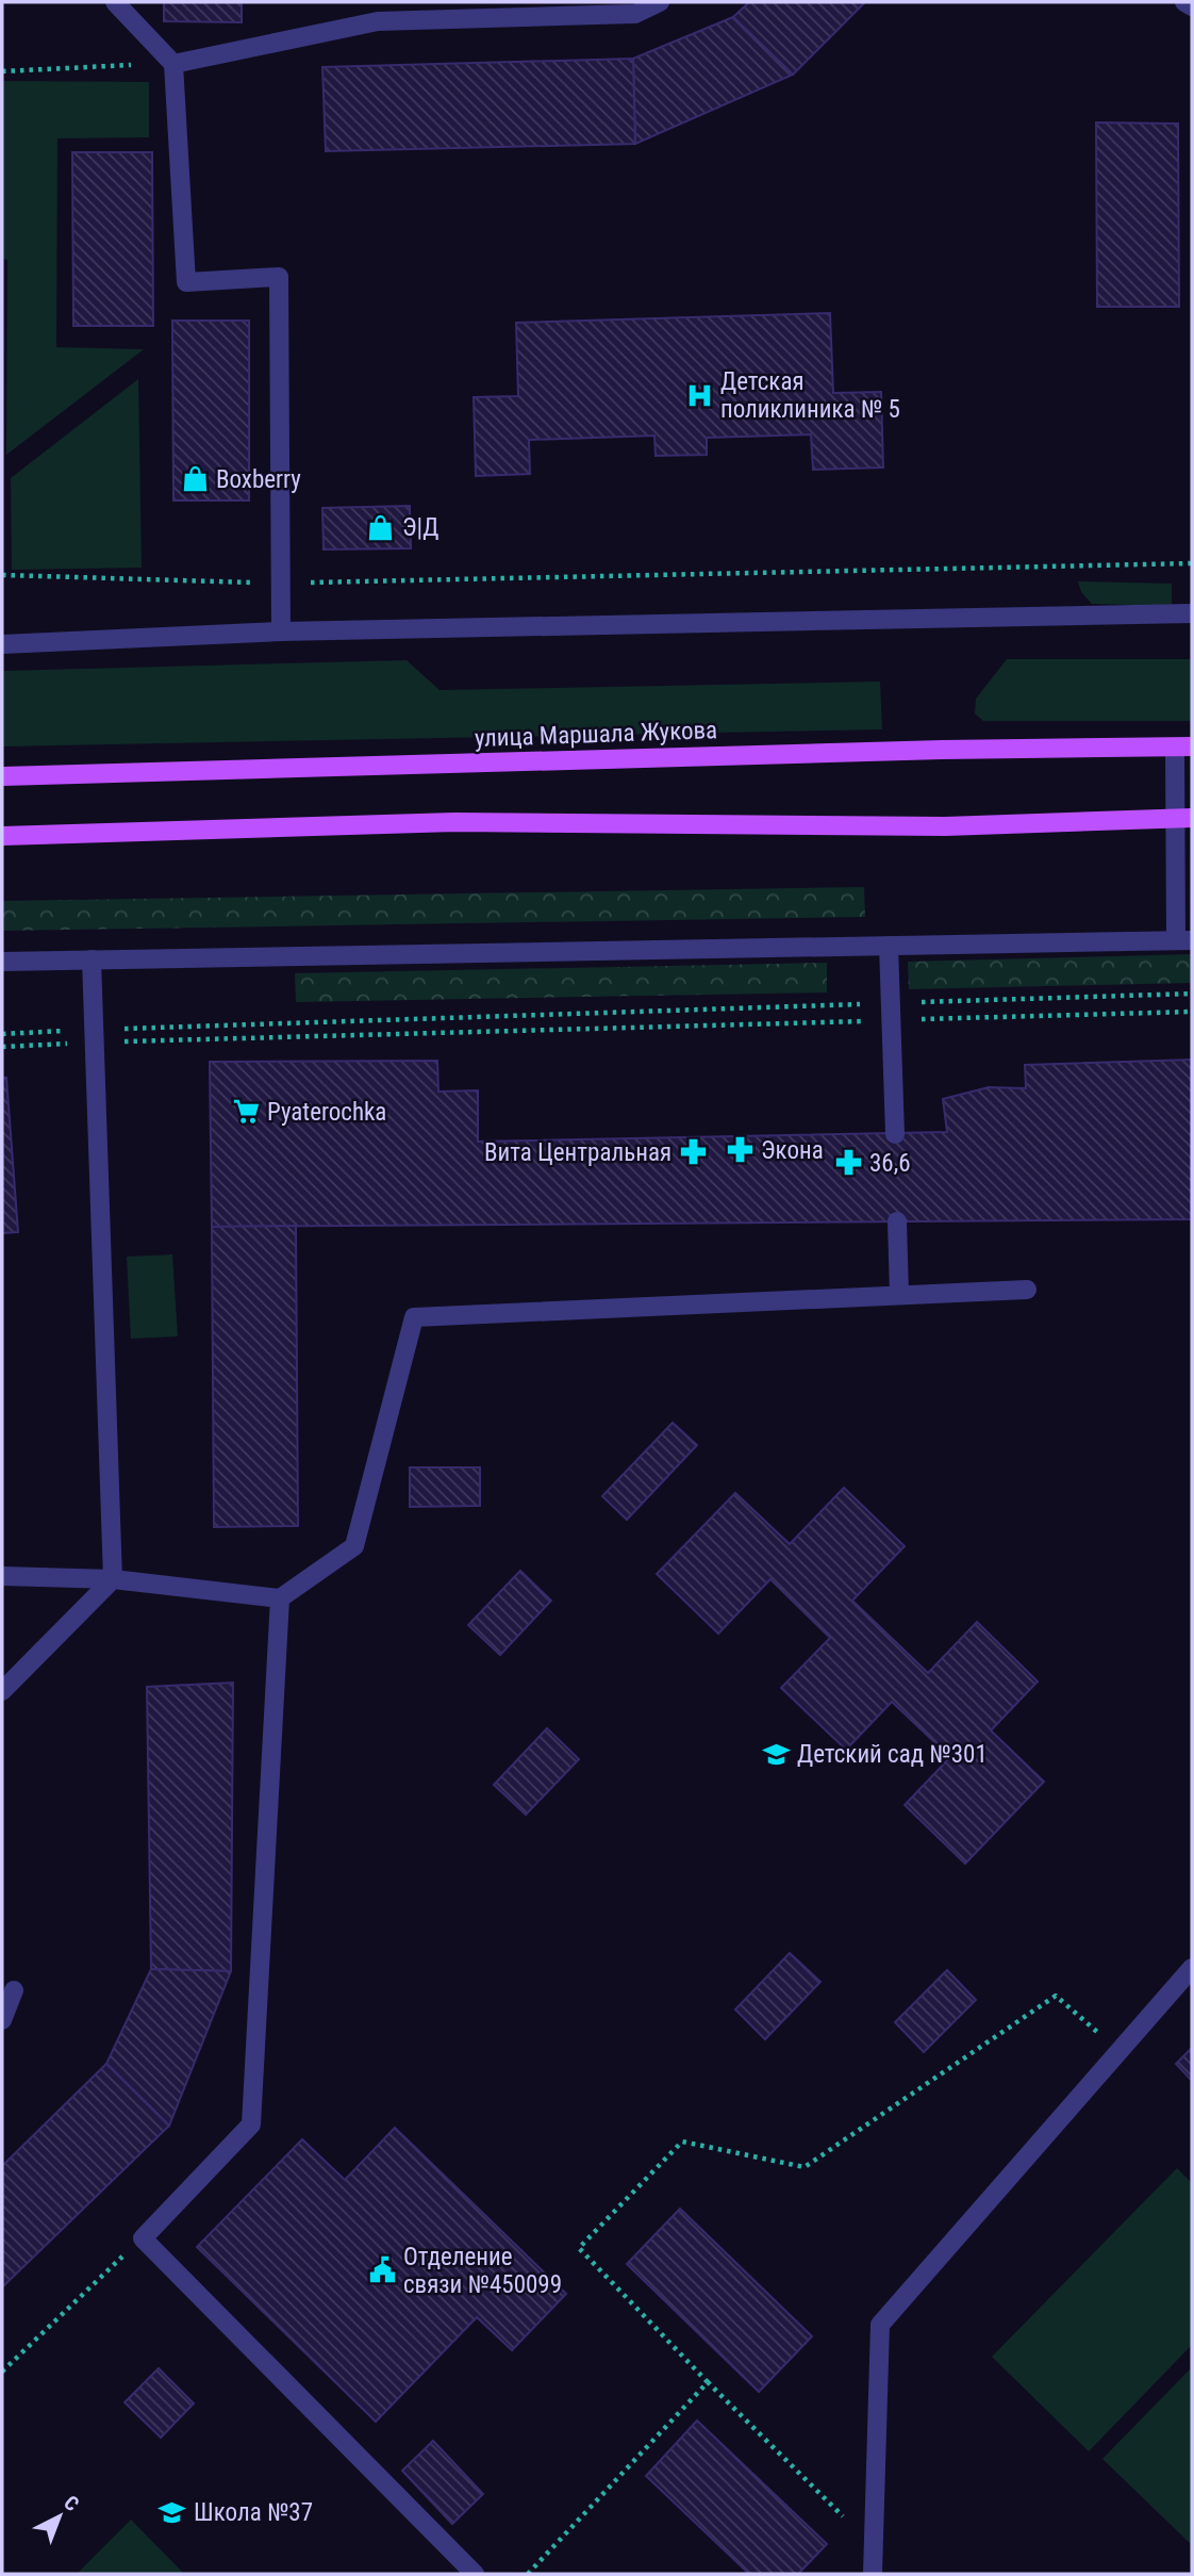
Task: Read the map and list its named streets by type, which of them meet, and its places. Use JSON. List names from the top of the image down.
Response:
{
  "streets": {
    "main road": ["улица Маршала Жукова"]
  },
  "places": {
    "hospital": ["Детская поликлиника № 5"],
    "shop": ["Boxberry", "Э|Д"],
    "supermarket": ["Pyaterochka"],
    "pharmacy": ["Экона", "Вита Центральная", "36,6"],
    "school or university": ["Детский сад №301", "Школа №37"],
    "public building": ["Отделение связи №450099"]
  },
  "north": "top right"
}
